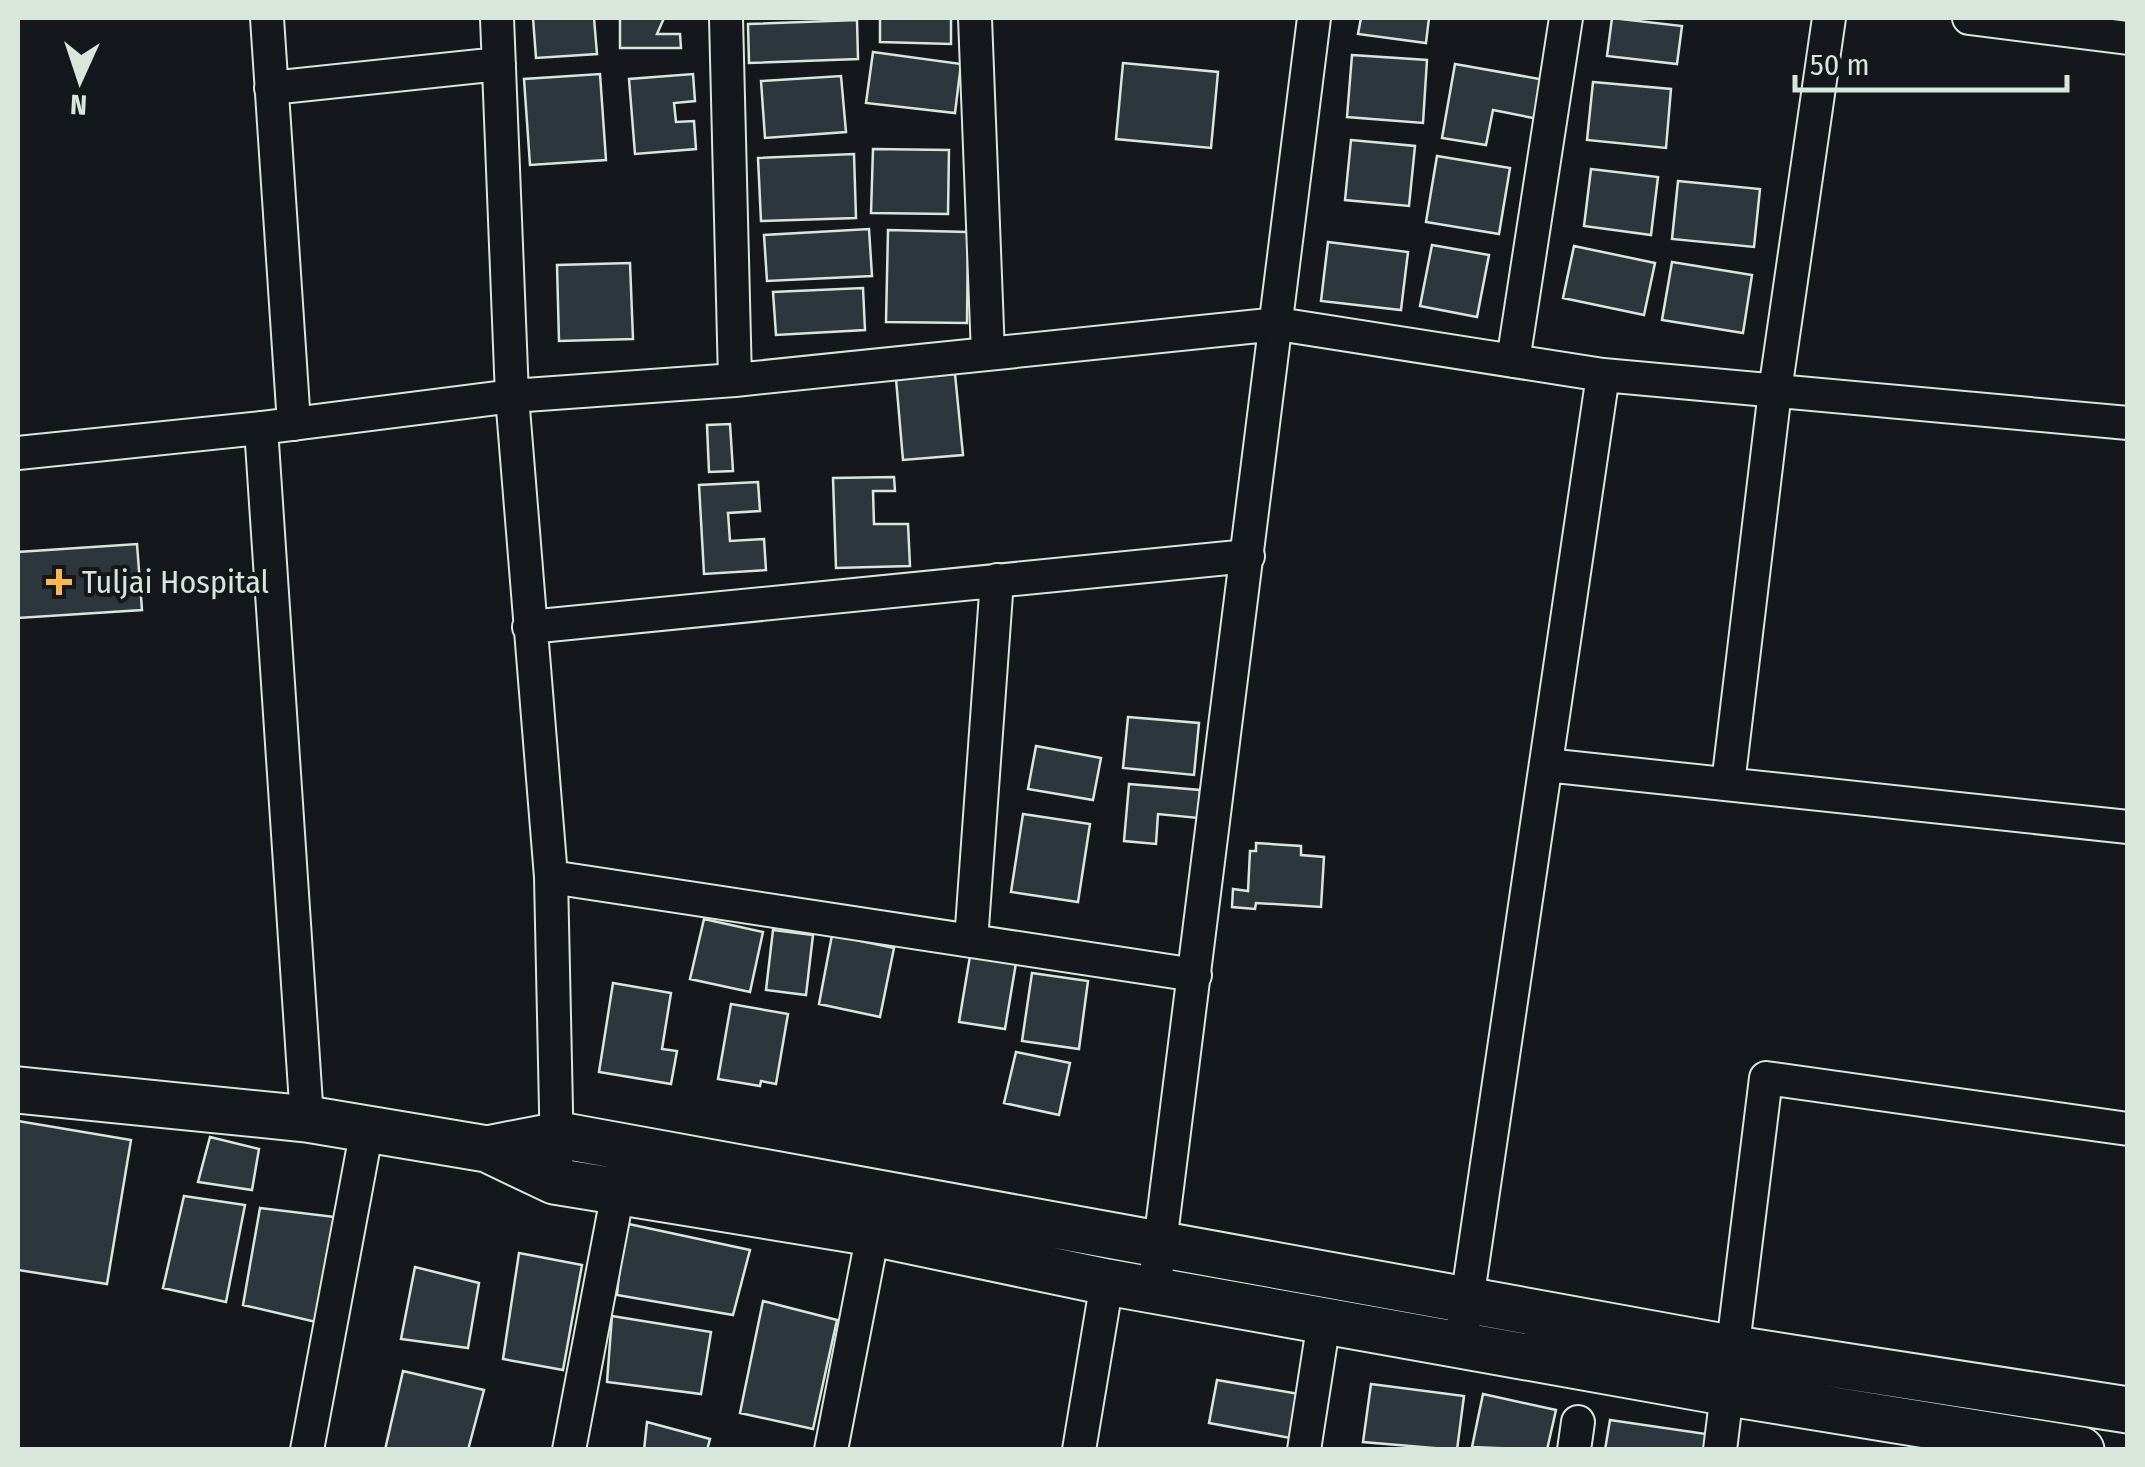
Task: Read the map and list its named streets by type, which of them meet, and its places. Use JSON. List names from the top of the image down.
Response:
{
  "places": {
    "health": ["Tuljai Hospital"]
  },
  "scale_bar": "50 m",
  "north": "bottom"
}
